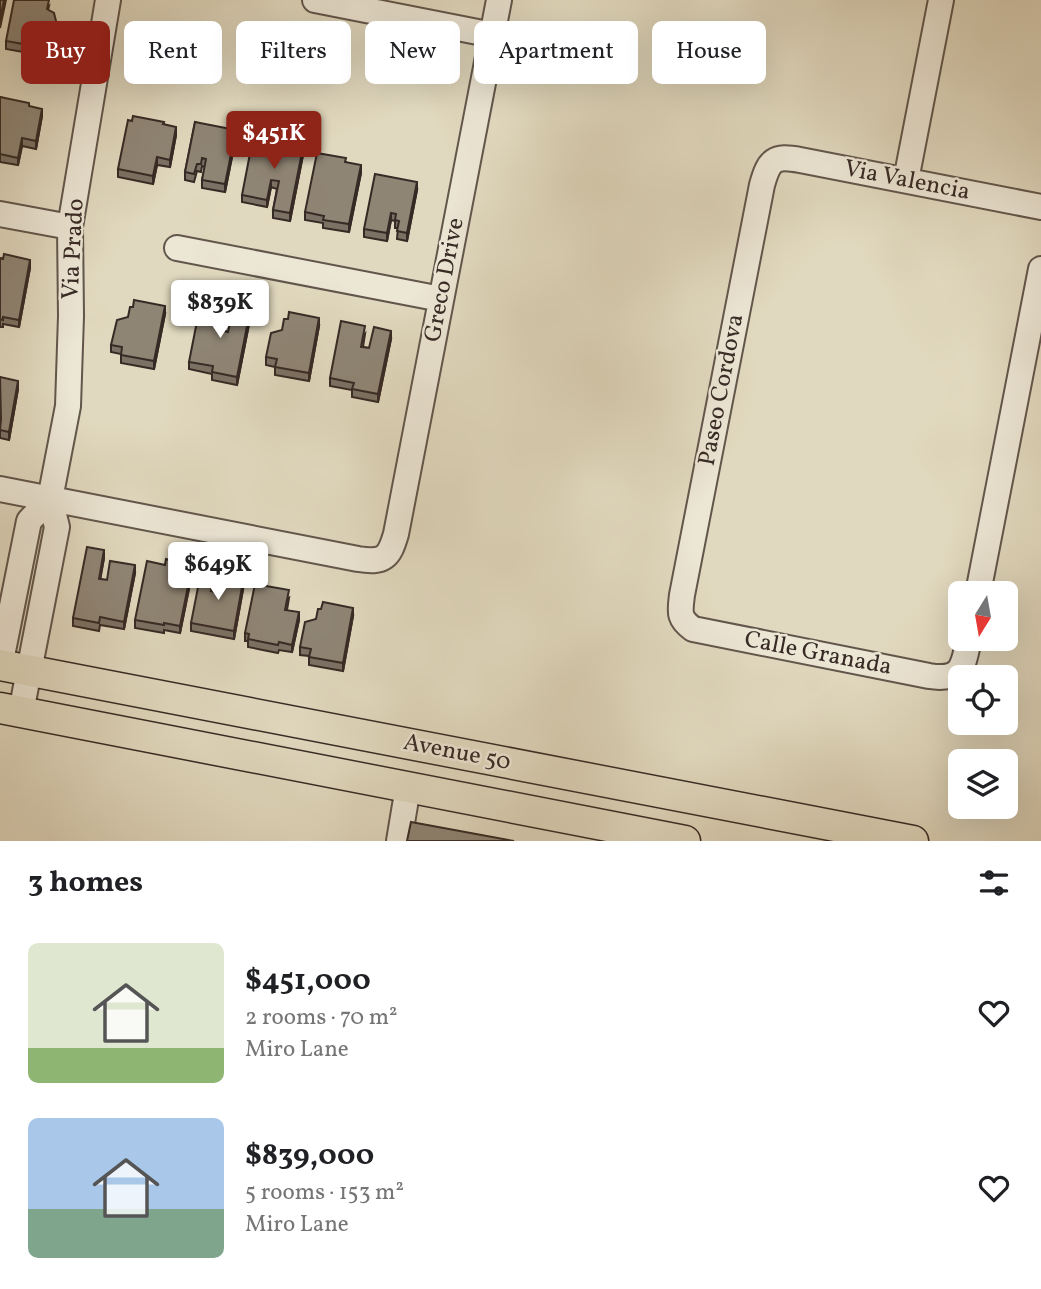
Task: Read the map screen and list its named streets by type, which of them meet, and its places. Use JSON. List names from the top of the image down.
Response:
{
  "streets": {
    "main road": ["Avenue 50"],
    "street": [
      "Via Valencia",
      "Via Prado",
      "Greco Drive",
      "Paseo Cordova",
      "Calle Granada"
    ]
  },
  "crossings": [
    ["Via Valencia", "Paseo Cordova"],
    ["Via Prado", "Greco Drive"],
    ["Via Prado", "Avenue 50"],
    ["Paseo Cordova", "Calle Granada"]
  ],
  "north": "bottom",
  "page": {
    "chip": [
      "Buy",
      "Rent",
      "Filters",
      "New",
      "Apartment",
      "House"
    ],
    "price": ["$451K", "$839K", "$649K"],
    "heading": "3 homes",
    "list": [
      {
        "name": "$451,000",
        "note": "2 rooms · 70 m² · Miro Lane"
      },
      {
        "name": "$839,000",
        "note": "5 rooms · 153 m² · Miro Lane"
      }
    ]
  }
}
